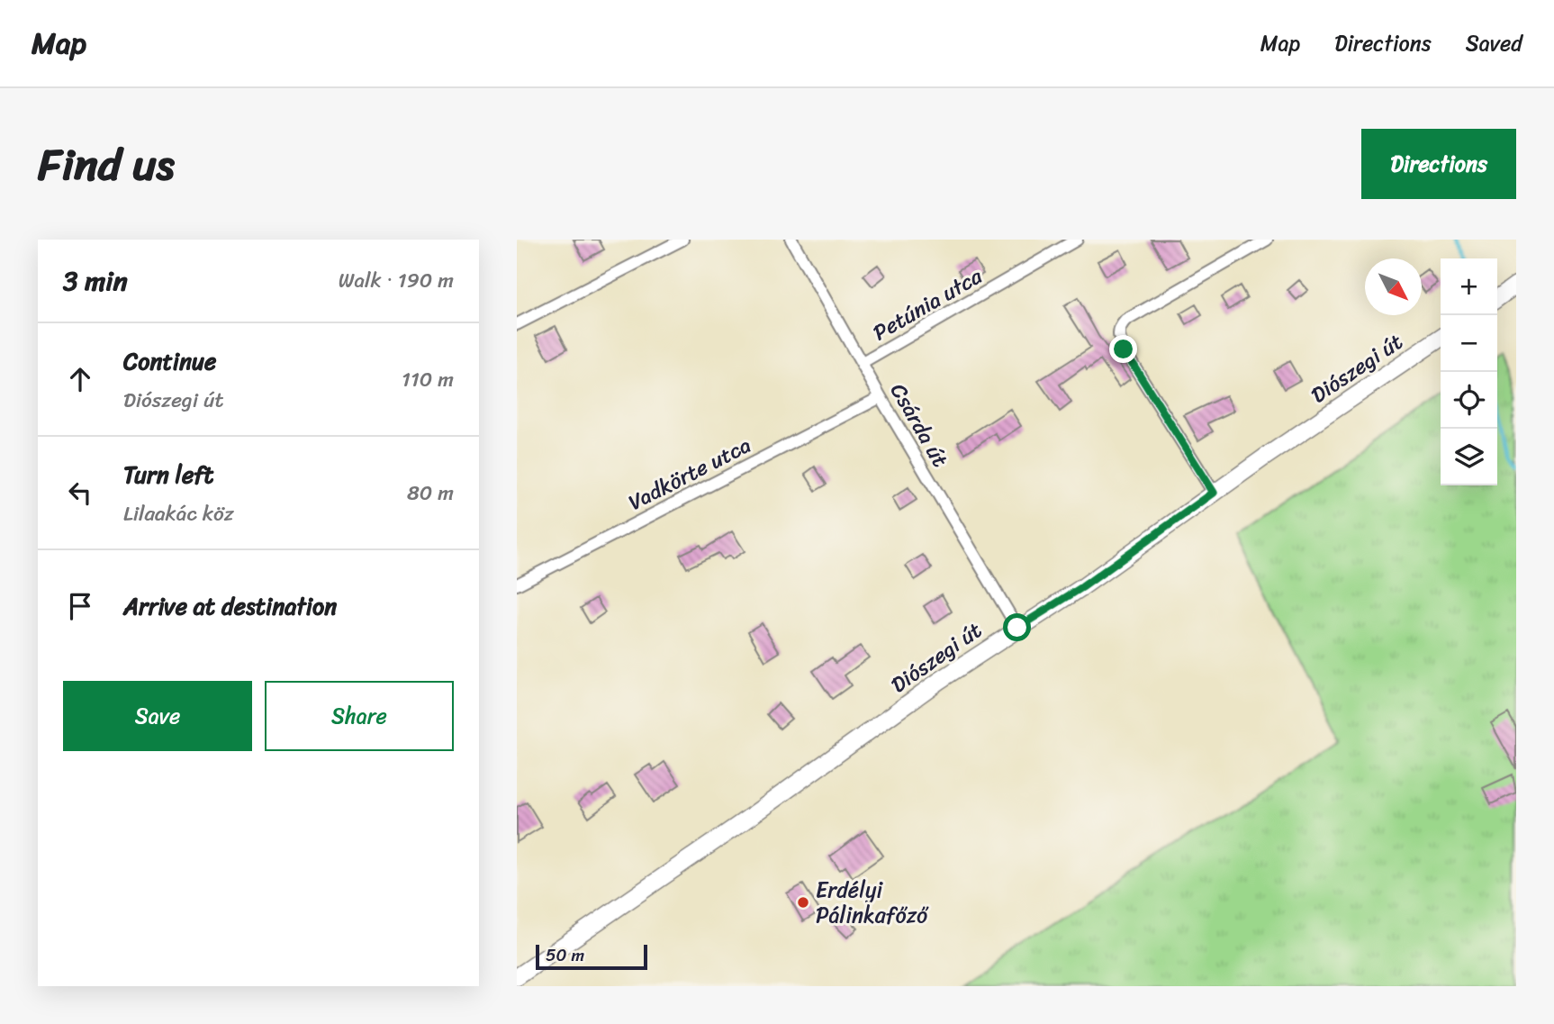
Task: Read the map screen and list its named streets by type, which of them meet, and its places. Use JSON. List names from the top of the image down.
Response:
{
  "streets": {
    "main road": ["Diószegi út"],
    "street": ["Petúnia utca", "Csárda út", "Vadkörte utca"]
  },
  "crossings": [
    ["Petúnia utca", "Csárda út"],
    ["Diószegi út", "Csárda út"],
    ["Csárda út", "Vadkörte utca"]
  ],
  "places": ["Erdélyi Pálinkafőző"],
  "scale_bar": "50 m",
  "north": "bottom right",
  "page": {
    "header": "Map",
    "nav": ["Map", "Directions", "Saved"],
    "title": "Find us",
    "buttons": [
      "Directions",
      ["Save", "Share"]
    ],
    "heading": ["3 min", "Walk · 190 m"],
    "map_buttons": ["+", "−"],
    "list": [
      ["Continue", "Diószegi út", "110 m"],
      ["Turn left", "Lilaakác köz", "80 m"],
      "Arrive at destination"
    ],
    "scale": "50 m"
  }
}
